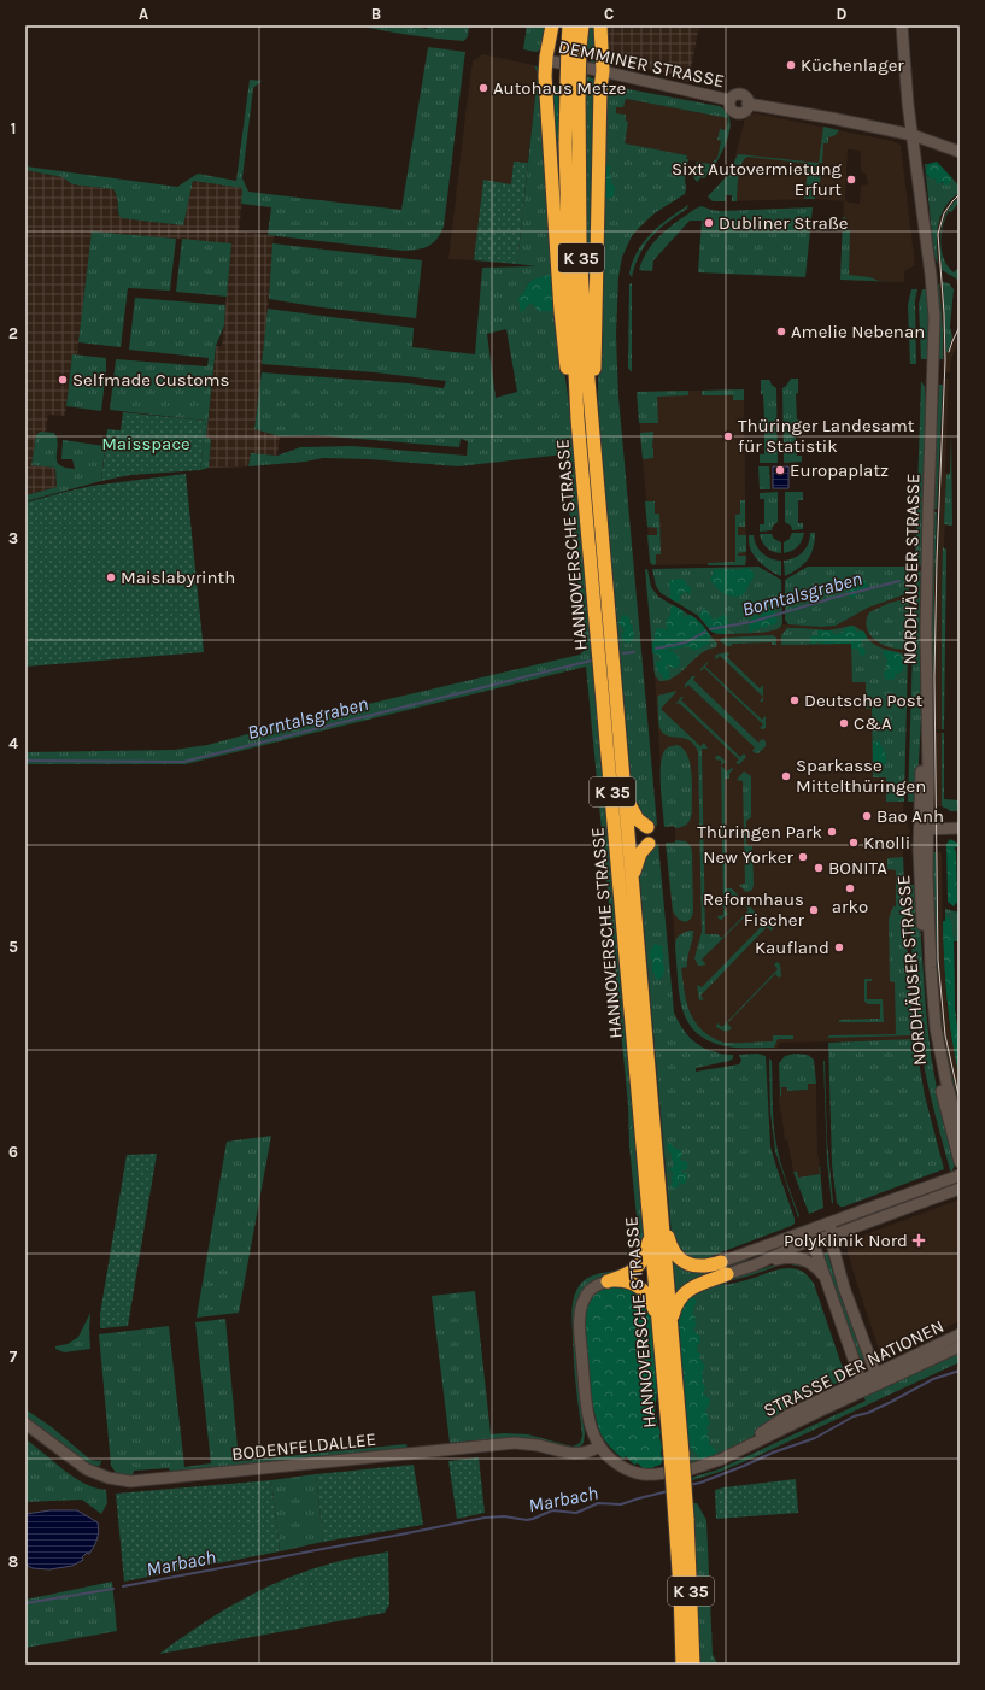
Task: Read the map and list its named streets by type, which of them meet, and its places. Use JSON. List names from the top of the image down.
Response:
{
  "streets": {
    "highway": ["K 35", "HANNOVERSCHE STRASSE"],
    "main road": [
      "DEMMINER STRASSE",
      "NORDHÄUSER STRASSE",
      "STRASSE DER NATIONEN",
      "BODENFELDALLEE"
    ]
  },
  "crossings": [
    ["DEMMINER STRASSE", "NORDHÄUSER STRASSE"]
  ],
  "water": ["Borntalsgraben", "Marbach"],
  "parks": ["Maisspace"],
  "places": {
    "other": [
      "Küchenlager",
      "Autohaus Metze",
      "Sixt Autovermietung Erfurt",
      "Dubliner Straße",
      "Amelie Nebenan",
      "Selfmade Customs",
      "Thüringer Landesamt für Statistik",
      "Europaplatz",
      "Maislabyrinth",
      "Deutsche Post",
      "C&A",
      "Sparkasse Mittelthüringen",
      "Bao Anh",
      "Thüringen Park",
      "Knolli",
      "New Yorker",
      "BONITA",
      "arko",
      "Reformhaus Fischer",
      "Kaufland"
    ],
    "health": ["Polyklinik Nord"]
  },
  "grid": {
    "columns": [
      "A",
      "B",
      "C",
      "D"
    ],
    "rows": [
      "1",
      "2",
      "3",
      "4",
      "5",
      "6",
      "7",
      "8"
    ]
  }
}
